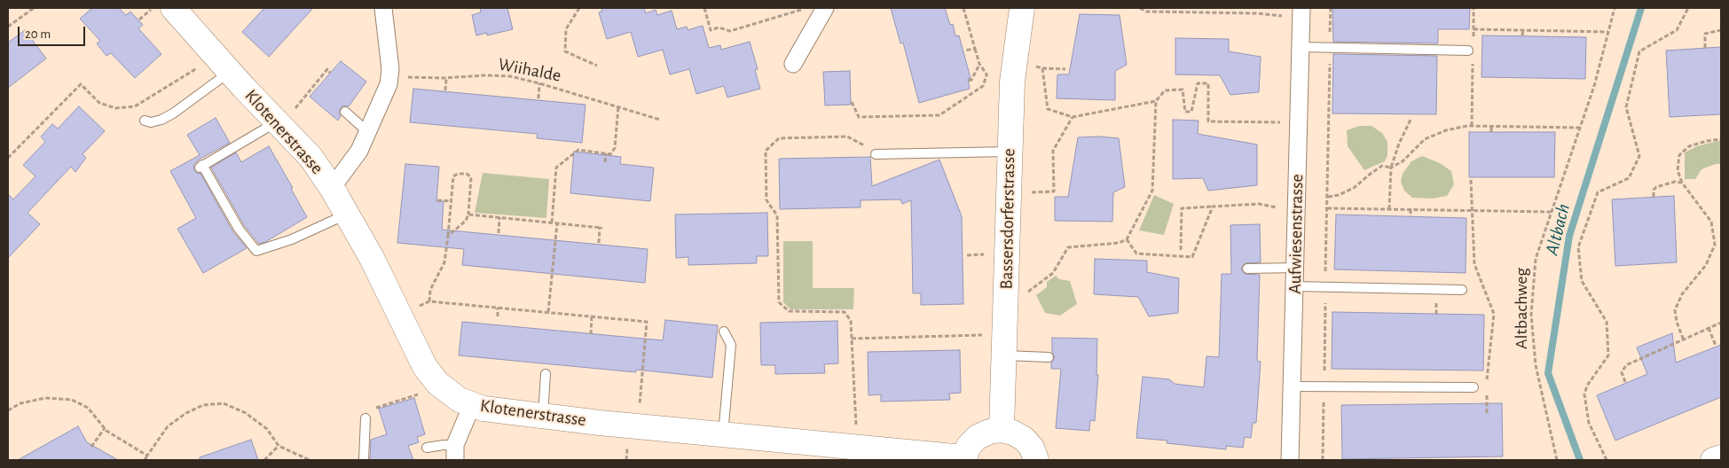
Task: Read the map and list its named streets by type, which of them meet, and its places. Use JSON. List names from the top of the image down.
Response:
{
  "streets": {
    "street": ["Klotenerstrasse", "Bassersdorferstrasse", "Aufwiesenstrasse"],
    "path": ["Wiihalde", "Altbachweg"]
  },
  "water": ["Altbach"],
  "scale_bar": "20 m"
}
